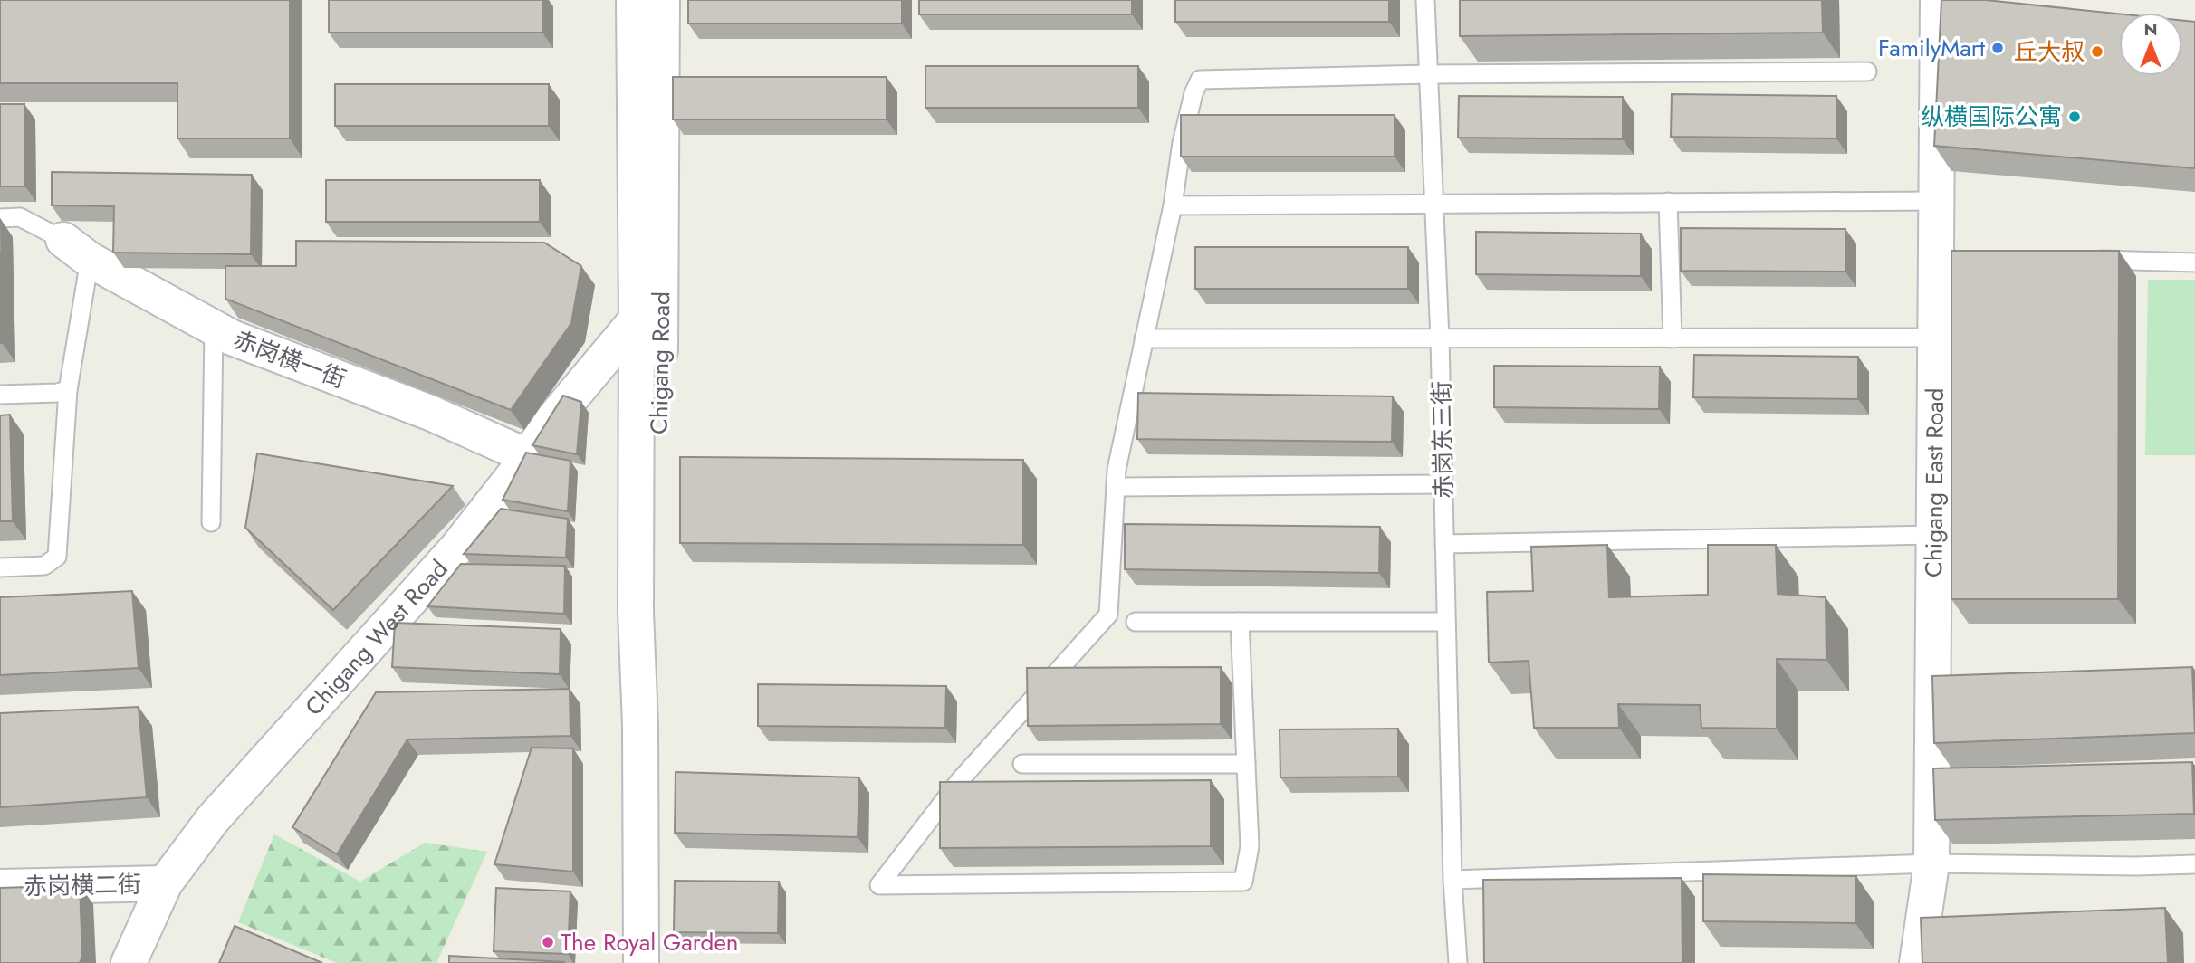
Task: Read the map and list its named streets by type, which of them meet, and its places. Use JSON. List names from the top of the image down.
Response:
{
  "streets": {
    "street": [
      "赤岗横一街",
      "Chigang Road",
      "Chigang East Road",
      "Chigang West Road",
      "赤岗横二街"
    ],
    "lane": ["赤岗东三街"]
  },
  "crossings": [
    ["赤岗横一街", "Chigang West Road"],
    ["Chigang Road", "Chigang West Road"],
    ["Chigang West Road", "赤岗横二街"]
  ],
  "places": [
    "FamilyMart",
    "丘大叔",
    "纵横国际公寓",
    "The Royal Garden"
  ],
  "north": "top"
}
